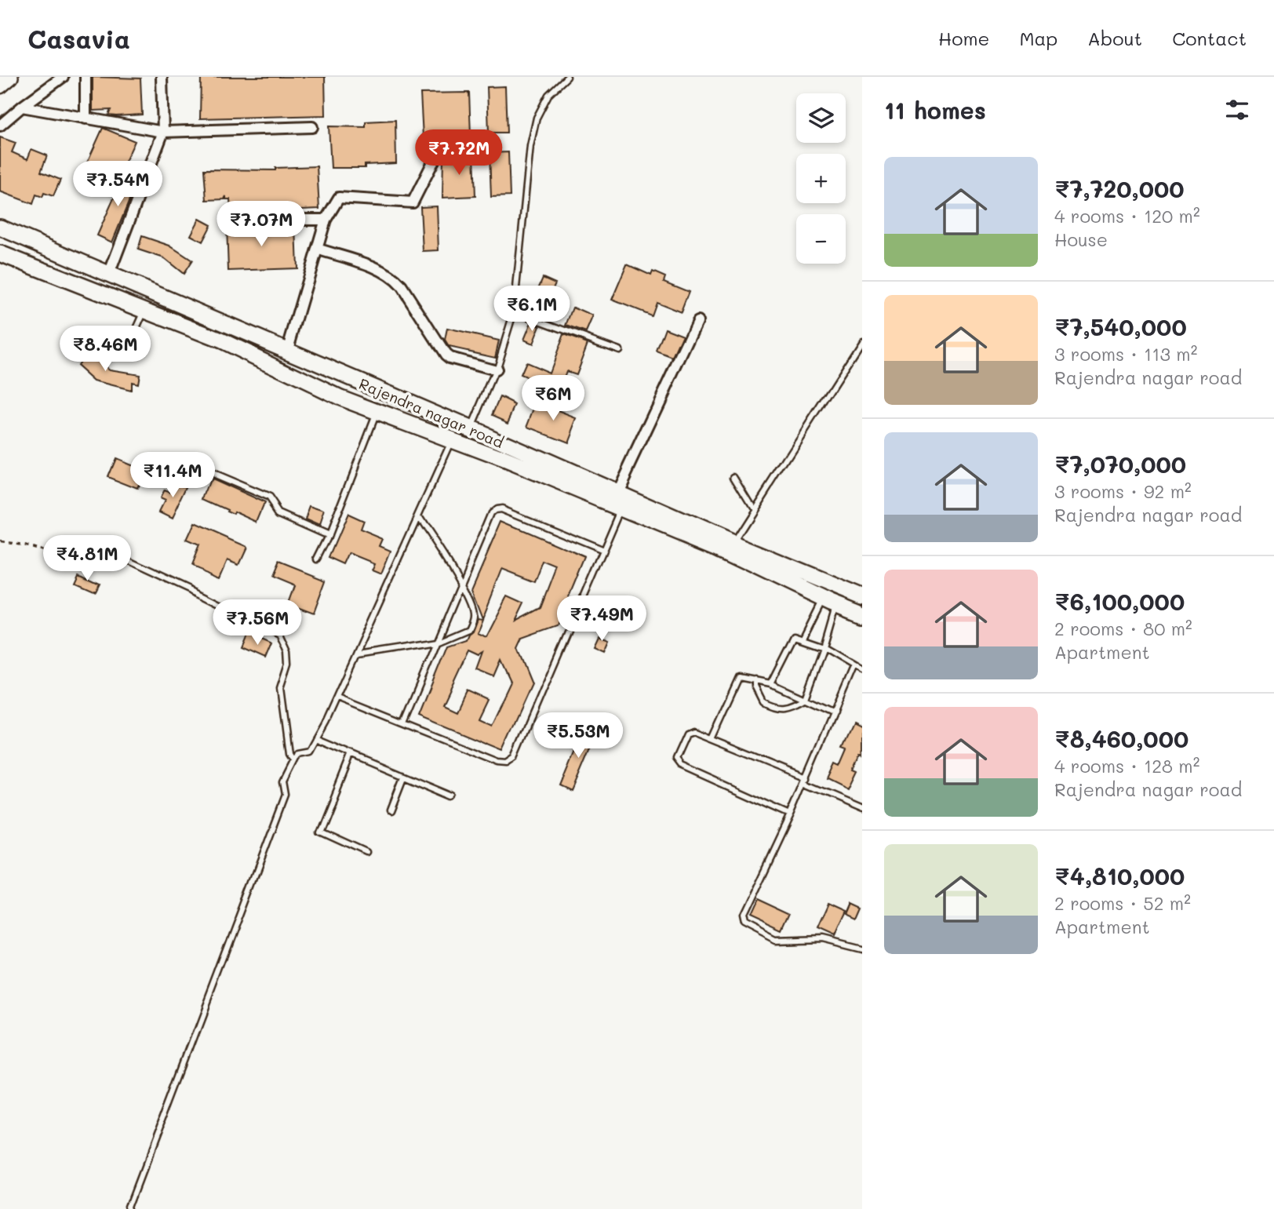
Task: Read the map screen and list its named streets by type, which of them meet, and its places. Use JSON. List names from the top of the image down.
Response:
{
  "streets": {
    "main road": ["Rajendra nagar road"]
  },
  "page": {
    "header": "Casavia",
    "nav": [
      "Home",
      "Map",
      "About",
      "Contact"
    ],
    "heading": "11 homes",
    "map_buttons": ["+", "−"],
    "price": [
      "₹7.72M",
      "₹7.54M",
      "₹7.07M",
      "₹6.1M",
      "₹8.46M",
      "₹6M",
      "₹11.4M",
      "₹4.81M",
      "₹7.49M",
      "₹7.56M",
      "₹5.53M"
    ],
    "list": [
      {
        "name": "₹7,720,000",
        "note": "4 rooms · 120 m² · House"
      },
      {
        "name": "₹7,540,000",
        "note": "3 rooms · 113 m² · Rajendra nagar road"
      },
      {
        "name": "₹7,070,000",
        "note": "3 rooms · 92 m² · Rajendra nagar road"
      },
      {
        "name": "₹6,100,000",
        "note": "2 rooms · 80 m² · Apartment"
      },
      {
        "name": "₹8,460,000",
        "note": "4 rooms · 128 m² · Rajendra nagar road"
      },
      {
        "name": "₹4,810,000",
        "note": "2 rooms · 52 m² · Apartment"
      }
    ]
  }
}
